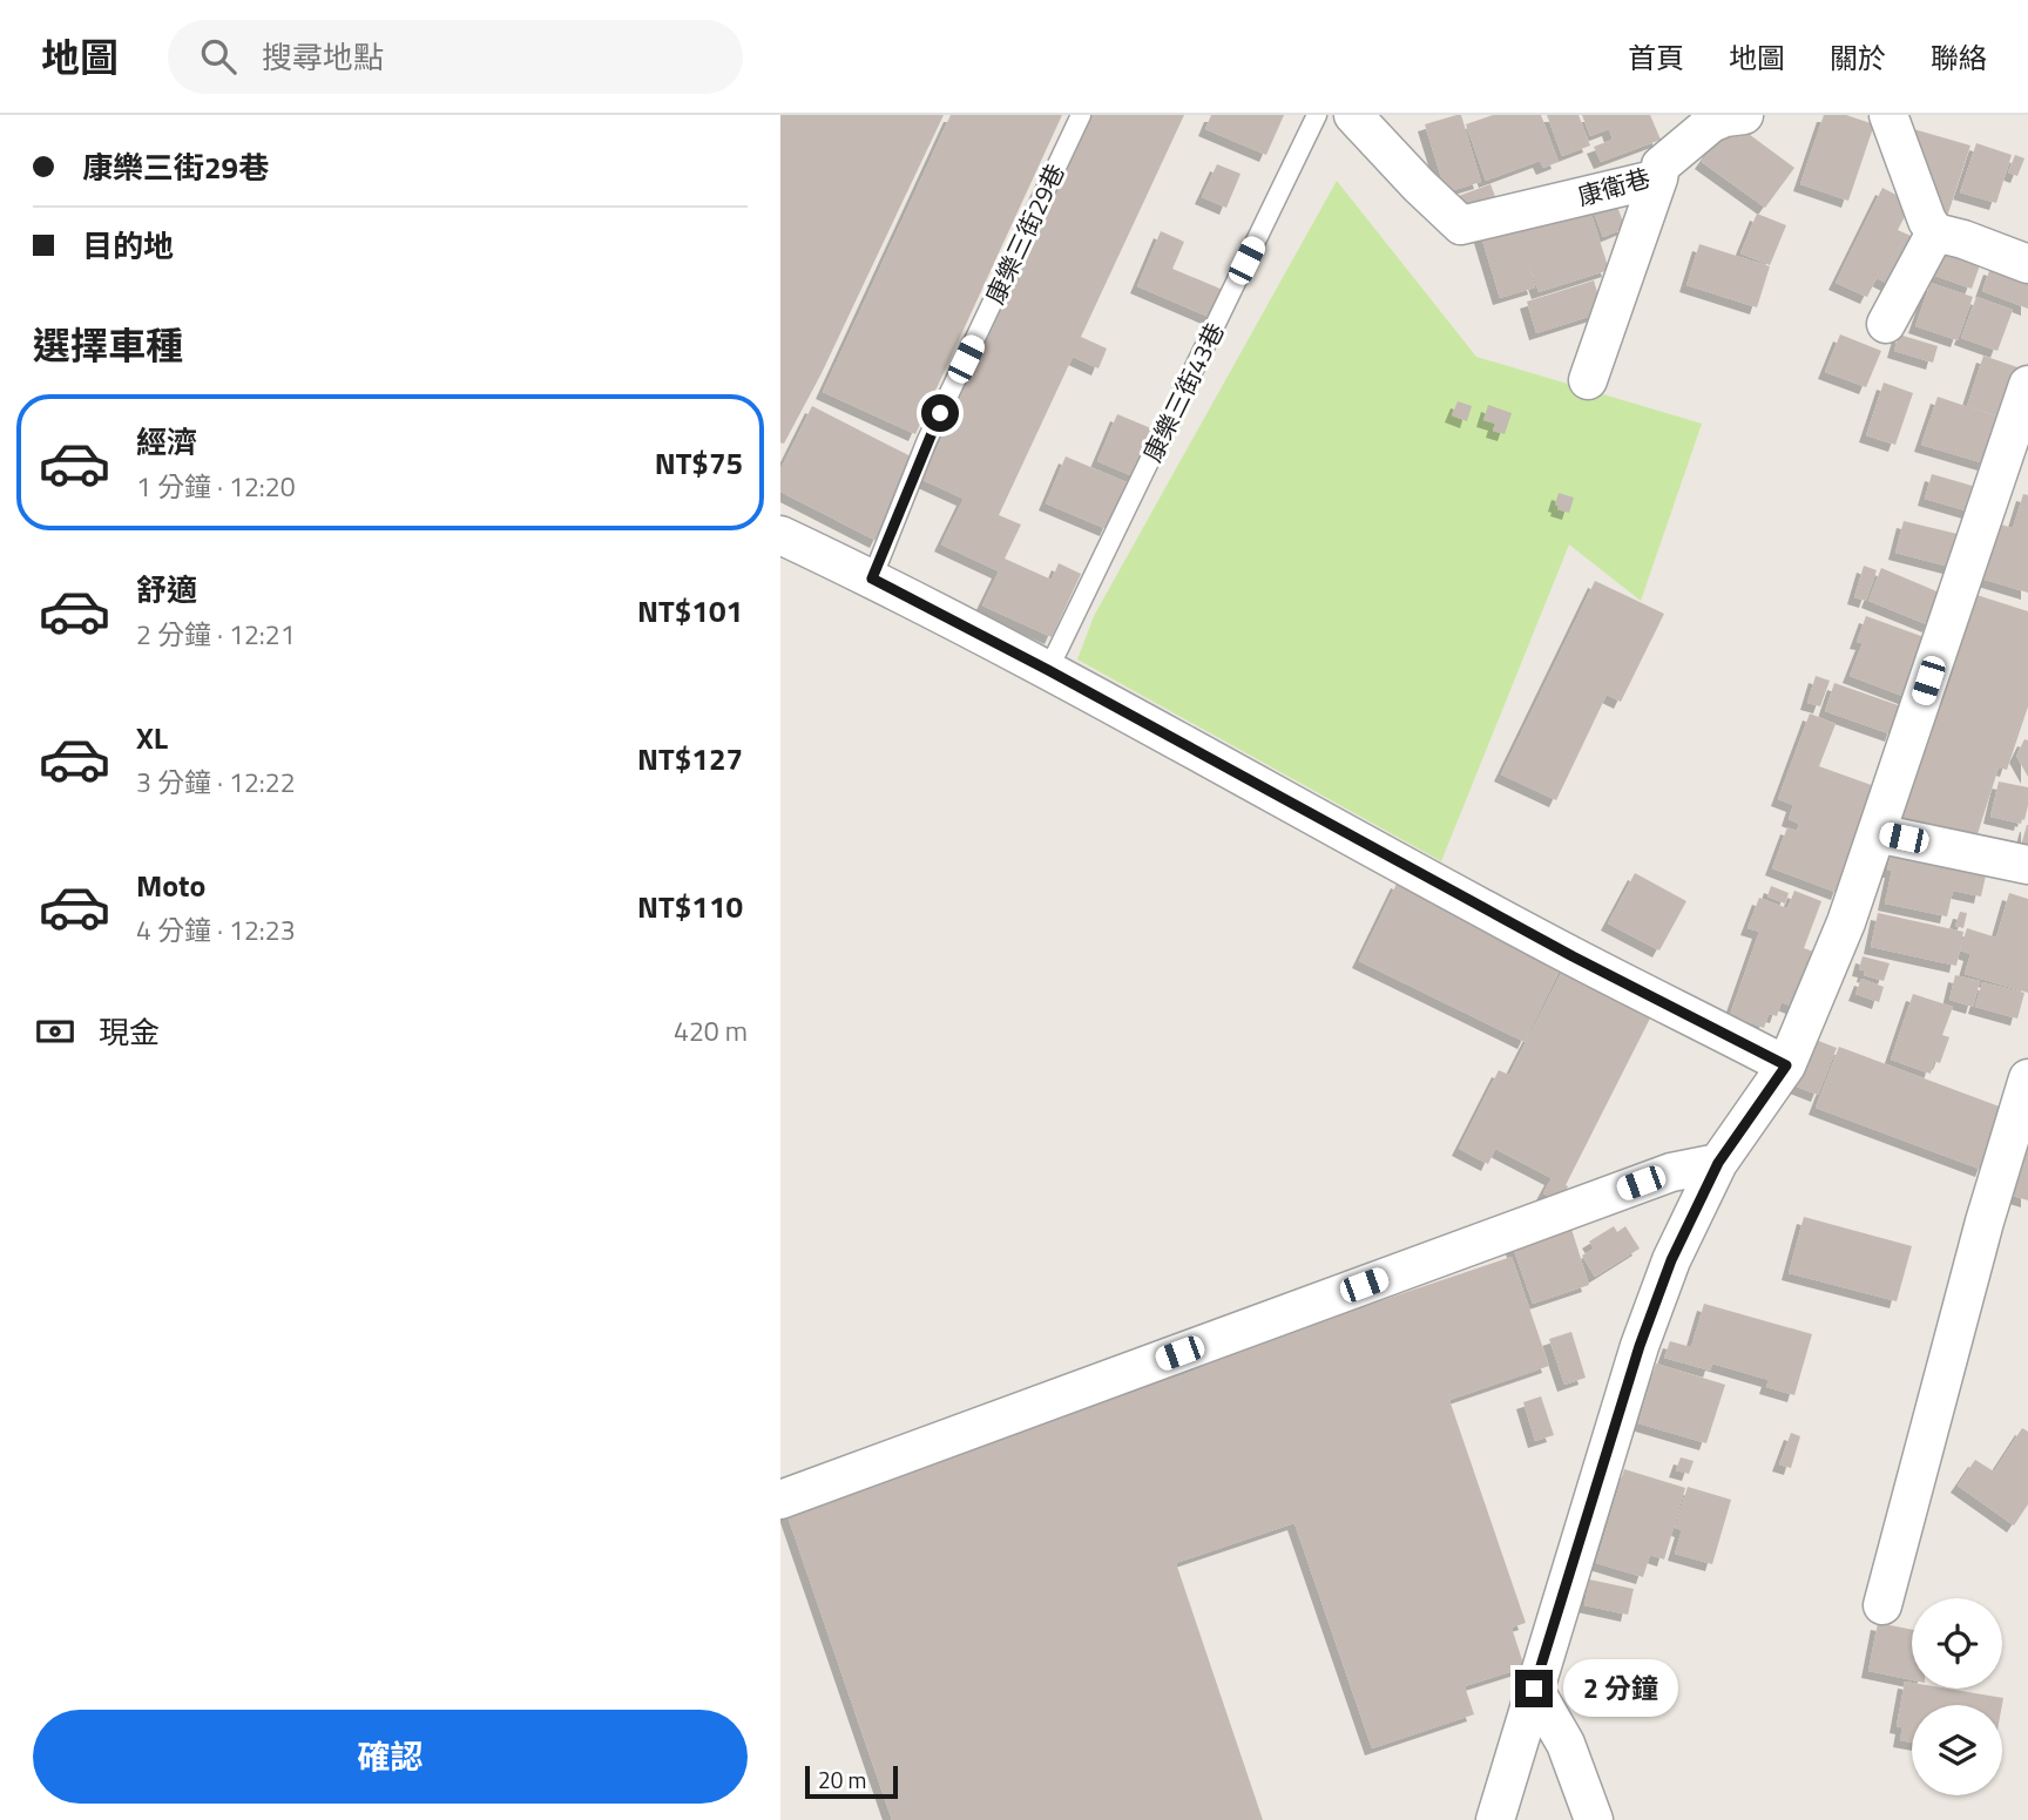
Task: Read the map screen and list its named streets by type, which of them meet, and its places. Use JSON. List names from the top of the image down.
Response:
{
  "streets": {
    "street": ["康衛巷"],
    "lane": ["康樂三街29巷", "康樂三街43巷"]
  },
  "scale_bar": "20 m",
  "page": {
    "header": "地圖",
    "search": "搜尋地點",
    "nav": [
      "首頁",
      "地圖",
      "關於",
      "聯絡"
    ],
    "banner": ["康樂三街29巷", "目的地"],
    "heading": "選擇車種",
    "list": [
      {
        "name": "經濟",
        "note": "1 分鐘 · 12:20",
        "value": "NT$75"
      },
      {
        "name": "舒適",
        "note": "2 分鐘 · 12:21",
        "value": "NT$101"
      },
      {
        "name": "XL",
        "note": "3 分鐘 · 12:22",
        "value": "NT$127"
      },
      {
        "name": "Moto",
        "note": "4 分鐘 · 12:23",
        "value": "NT$110"
      }
    ],
    "pay": ["現金", "420 m"],
    "bubble": "2 分鐘",
    "buttons": "確認",
    "scale": "20 m"
  }
}
